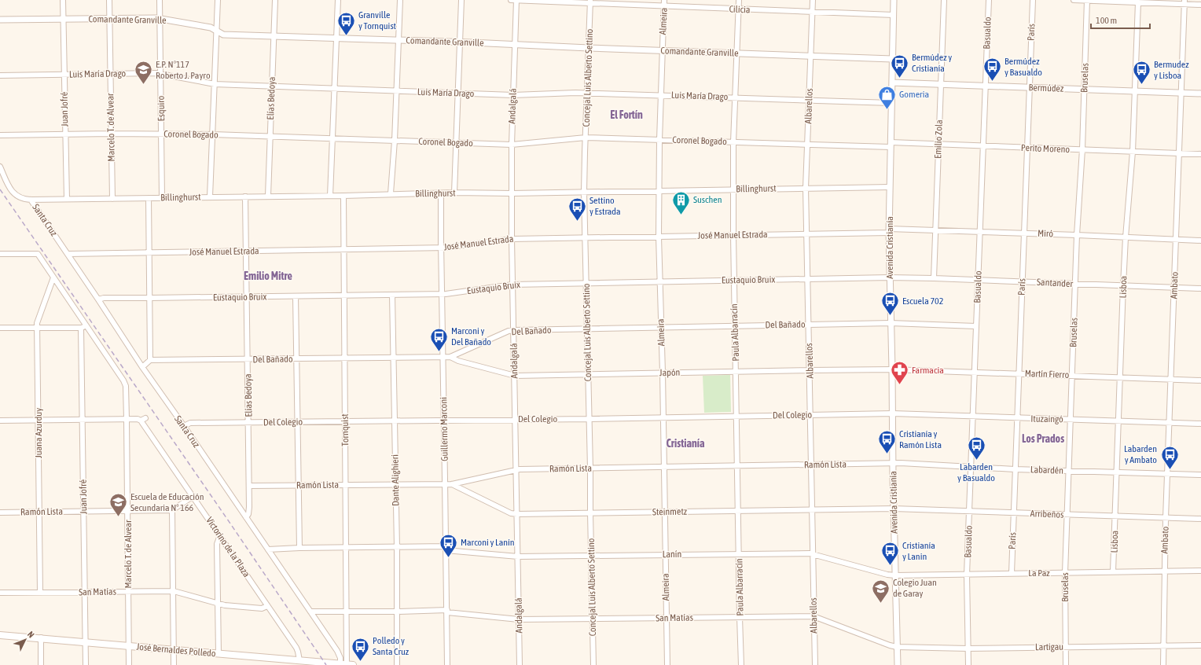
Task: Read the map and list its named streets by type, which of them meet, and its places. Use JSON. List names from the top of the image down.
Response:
{
  "streets": {
    "main road": ["José Bernaldes Polledo"],
    "street": [
      "Cilicia",
      "Comandante Granville",
      "Almeira",
      "París",
      "Basualdo",
      "Luis María Drago",
      "Concejal Luis Alberto Settino",
      "Bruselas",
      "Bermúdez",
      "Elías Bedoya",
      "Andalgalá",
      "Albarellos",
      "Esquiro",
      "Juan Jofré",
      "Marcelo T. de Alvear",
      "Coronel Bogado",
      "Emilio Zola",
      "Perito Moreno",
      "Billinghurst",
      "Santa Cruz",
      "Miró",
      "José Manuel Estrada",
      "Avenida Cristianía",
      "Eustaquio Bruix",
      "Santander",
      "Ambato",
      "Lisboa",
      "Del Bañado",
      "Paula Albarracín",
      "Japón",
      "Martín Fierro",
      "Del Colegio",
      "Ituzaingó",
      "Guillermo Marconi",
      "Tornquist",
      "Juana Azurduy",
      "Ramón Lista",
      "Labardén",
      "Dante Alighieri",
      "Steinmetz",
      "Arribeños",
      "Victorino de la Plaza",
      "Lanín",
      "La Paz",
      "San Matías",
      "Lartigau"
    ]
  },
  "crossings": [
    ["Cilicia", "Almeira"],
    ["Cilicia", "Concejal Luis Alberto Settino"],
    ["Cilicia", "Andalgalá"],
    ["Cilicia", "Albarellos"],
    ["Cilicia", "Avenida Cristianía"],
    ["Cilicia", "Paula Albarracín"],
    ["Comandante Granville", "Almeira"],
    ["Comandante Granville", "Concejal Luis Alberto Settino"],
    ["Comandante Granville", "Elías Bedoya"],
    ["Comandante Granville", "Andalgalá"],
    ["Comandante Granville", "Albarellos"],
    ["Comandante Granville", "Esquiro"],
    ["Comandante Granville", "Juan Jofré"],
    ["Comandante Granville", "Marcelo T. de Alvear"],
    ["Comandante Granville", "Avenida Cristianía"],
    ["Comandante Granville", "Paula Albarracín"],
    ["Almeira", "Luis María Drago"],
    ["Almeira", "Coronel Bogado"],
    ["Almeira", "Billinghurst"],
    ["Almeira", "José Manuel Estrada"],
    ["Almeira", "Eustaquio Bruix"],
    ["Almeira", "Del Bañado"],
    ["Almeira", "Japón"],
    ["Almeira", "Del Colegio"],
    ["Almeira", "Ramón Lista"],
    ["Almeira", "Steinmetz"],
    ["Almeira", "Lanín"],
    ["Almeira", "San Matías"],
    ["París", "Bermúdez"],
    ["París", "Perito Moreno"],
    ["París", "Miró"],
    ["París", "Santander"],
    ["París", "Martín Fierro"],
    ["París", "Ituzaingó"],
    ["París", "Labardén"],
    ["París", "Arribeños"],
    ["París", "La Paz"],
    ["Basualdo", "Bermúdez"],
    ["Basualdo", "Perito Moreno"],
    ["Basualdo", "Miró"],
    ["Basualdo", "Santander"],
    ["Basualdo", "Del Bañado"],
    ["Basualdo", "Martín Fierro"],
    ["Basualdo", "Ituzaingó"],
    ["Basualdo", "Labardén"],
    ["Basualdo", "Arribeños"],
    ["Basualdo", "La Paz"],
    ["Luis María Drago", "Concejal Luis Alberto Settino"],
    ["Luis María Drago", "Elías Bedoya"],
    ["Luis María Drago", "Andalgalá"],
    ["Luis María Drago", "Albarellos"],
    ["Luis María Drago", "Esquiro"],
    ["Luis María Drago", "Juan Jofré"],
    ["Luis María Drago", "Marcelo T. de Alvear"],
    ["Luis María Drago", "Avenida Cristianía"],
    ["Luis María Drago", "Paula Albarracín"],
    ["Concejal Luis Alberto Settino", "Coronel Bogado"],
    ["Concejal Luis Alberto Settino", "Billinghurst"],
    ["Concejal Luis Alberto Settino", "José Manuel Estrada"],
    ["Concejal Luis Alberto Settino", "Eustaquio Bruix"],
    ["Concejal Luis Alberto Settino", "Del Bañado"],
    ["Concejal Luis Alberto Settino", "Japón"],
    ["Concejal Luis Alberto Settino", "Del Colegio"],
    ["Concejal Luis Alberto Settino", "Ramón Lista"],
    ["Concejal Luis Alberto Settino", "Steinmetz"],
    ["Concejal Luis Alberto Settino", "Lanín"],
    ["Concejal Luis Alberto Settino", "San Matías"],
    ["Bruselas", "Bermúdez"],
    ["Bruselas", "Perito Moreno"],
    ["Bruselas", "Miró"],
    ["Bruselas", "Santander"],
    ["Bruselas", "Martín Fierro"],
    ["Bruselas", "Ituzaingó"],
    ["Bruselas", "Labardén"],
    ["Bruselas", "Arribeños"],
    ["Bruselas", "La Paz"],
    ["Bruselas", "Lartigau"],
    ["Bermúdez", "Emilio Zola"],
    ["Bermúdez", "Avenida Cristianía"],
    ["Bermúdez", "Ambato"],
    ["Bermúdez", "Lisboa"],
    ["Elías Bedoya", "Coronel Bogado"],
    ["Elías Bedoya", "Billinghurst"],
    ["Elías Bedoya", "Santa Cruz"],
    ["Elías Bedoya", "José Manuel Estrada"],
    ["Elías Bedoya", "Eustaquio Bruix"],
    ["Elías Bedoya", "Del Bañado"],
    ["Elías Bedoya", "Del Colegio"],
    ["Elías Bedoya", "Ramón Lista"],
    ["Andalgalá", "Coronel Bogado"],
    ["Andalgalá", "Billinghurst"],
    ["Andalgalá", "José Manuel Estrada"],
    ["Andalgalá", "Eustaquio Bruix"],
    ["Andalgalá", "Del Bañado"],
    ["Andalgalá", "Japón"],
    ["Andalgalá", "Del Colegio"],
    ["Andalgalá", "Ramón Lista"],
    ["Andalgalá", "Steinmetz"],
    ["Andalgalá", "Lanín"],
    ["Andalgalá", "San Matías"],
    ["Albarellos", "Coronel Bogado"],
    ["Albarellos", "Billinghurst"],
    ["Albarellos", "José Manuel Estrada"],
    ["Albarellos", "Eustaquio Bruix"],
    ["Albarellos", "Del Bañado"],
    ["Albarellos", "Japón"],
    ["Albarellos", "Del Colegio"],
    ["Albarellos", "Ramón Lista"],
    ["Albarellos", "Steinmetz"],
    ["Albarellos", "Lanín"],
    ["Albarellos", "San Matías"],
    ["Esquiro", "Coronel Bogado"],
    ["Esquiro", "Billinghurst"],
    ["Juan Jofré", "Coronel Bogado"],
    ["Juan Jofré", "Billinghurst"],
    ["Juan Jofré", "Ramón Lista"],
    ["Juan Jofré", "San Matías"],
    ["Juan Jofré", "José Bernaldes Polledo"],
    ["Marcelo T. de Alvear", "Coronel Bogado"],
    ["Marcelo T. de Alvear", "Billinghurst"],
    ["Marcelo T. de Alvear", "Ramón Lista"],
    ["Marcelo T. de Alvear", "Victorino de la Plaza"],
    ["Marcelo T. de Alvear", "San Matías"],
    ["Marcelo T. de Alvear", "José Bernaldes Polledo"],
    ["Coronel Bogado", "Perito Moreno"],
    ["Coronel Bogado", "Avenida Cristianía"],
    ["Coronel Bogado", "Paula Albarracín"],
    ["Emilio Zola", "Perito Moreno"],
    ["Emilio Zola", "Miró"],
    ["Emilio Zola", "Santander"],
    ["Perito Moreno", "Avenida Cristianía"],
    ["Perito Moreno", "Ambato"],
    ["Perito Moreno", "Lisboa"],
    ["Billinghurst", "Santa Cruz"],
    ["Billinghurst", "Avenida Cristianía"],
    ["Billinghurst", "Paula Albarracín"],
    ["Billinghurst", "Guillermo Marconi"],
    ["Billinghurst", "Tornquist"],
    ["Santa Cruz", "José Manuel Estrada"],
    ["Santa Cruz", "Eustaquio Bruix"],
    ["Santa Cruz", "Del Colegio"],
    ["Santa Cruz", "Tornquist"],
    ["Santa Cruz", "Lanín"],
    ["Santa Cruz", "San Matías"],
    ["Santa Cruz", "José Bernaldes Polledo"],
    ["Miró", "José Manuel Estrada"],
    ["Miró", "Avenida Cristianía"],
    ["Miró", "Ambato"],
    ["Miró", "Lisboa"],
    ["José Manuel Estrada", "Avenida Cristianía"],
    ["José Manuel Estrada", "Paula Albarracín"],
    ["José Manuel Estrada", "Guillermo Marconi"],
    ["José Manuel Estrada", "Tornquist"],
    ["Avenida Cristianía", "Eustaquio Bruix"],
    ["Avenida Cristianía", "Santander"],
    ["Avenida Cristianía", "Del Bañado"],
    ["Avenida Cristianía", "Japón"],
    ["Avenida Cristianía", "Martín Fierro"],
    ["Avenida Cristianía", "Del Colegio"],
    ["Avenida Cristianía", "Ituzaingó"],
    ["Avenida Cristianía", "Ramón Lista"],
    ["Avenida Cristianía", "Labardén"],
    ["Avenida Cristianía", "Steinmetz"],
    ["Avenida Cristianía", "Arribeños"],
    ["Avenida Cristianía", "Lanín"],
    ["Avenida Cristianía", "La Paz"],
    ["Avenida Cristianía", "San Matías"],
    ["Avenida Cristianía", "Lartigau"],
    ["Eustaquio Bruix", "Santander"],
    ["Eustaquio Bruix", "Paula Albarracín"],
    ["Eustaquio Bruix", "Guillermo Marconi"],
    ["Eustaquio Bruix", "Tornquist"],
    ["Eustaquio Bruix", "Dante Alighieri"],
    ["Santander", "Ambato"],
    ["Santander", "Lisboa"],
    ["Ambato", "Martín Fierro"],
    ["Ambato", "Ituzaingó"],
    ["Ambato", "Labardén"],
    ["Ambato", "Arribeños"],
    ["Ambato", "La Paz"],
    ["Lisboa", "Martín Fierro"],
    ["Lisboa", "Ituzaingó"],
    ["Lisboa", "Labardén"],
    ["Lisboa", "Arribeños"],
    ["Lisboa", "La Paz"],
    ["Del Bañado", "Paula Albarracín"],
    ["Del Bañado", "Japón"],
    ["Del Bañado", "Guillermo Marconi"],
    ["Del Bañado", "Tornquist"],
    ["Del Bañado", "Dante Alighieri"],
    ["Paula Albarracín", "Japón"],
    ["Paula Albarracín", "Del Colegio"],
    ["Paula Albarracín", "Ramón Lista"],
    ["Paula Albarracín", "Steinmetz"],
    ["Paula Albarracín", "Lanín"],
    ["Paula Albarracín", "San Matías"],
    ["Japón", "Martín Fierro"],
    ["Del Colegio", "Ituzaingó"],
    ["Del Colegio", "Guillermo Marconi"],
    ["Del Colegio", "Tornquist"],
    ["Del Colegio", "Dante Alighieri"],
    ["Guillermo Marconi", "Ramón Lista"],
    ["Guillermo Marconi", "Lanín"],
    ["Guillermo Marconi", "San Matías"],
    ["Tornquist", "Ramón Lista"],
    ["Tornquist", "Lanín"],
    ["Tornquist", "San Matías"],
    ["Tornquist", "José Bernaldes Polledo"],
    ["Juana Azurduy", "Ramón Lista"],
    ["Juana Azurduy", "San Matías"],
    ["Ramón Lista", "Labardén"],
    ["Ramón Lista", "Dante Alighieri"],
    ["Ramón Lista", "Steinmetz"],
    ["Dante Alighieri", "Lanín"],
    ["Dante Alighieri", "San Matías"],
    ["Steinmetz", "Arribeños"],
    ["Victorino de la Plaza", "San Matías"],
    ["Victorino de la Plaza", "José Bernaldes Polledo"],
    ["Lanín", "La Paz"],
    ["San Matías", "Lartigau"]
  ],
  "districts": [
    "El Fortín",
    "Emilio Mitre",
    "Los Prados",
    "Cristianía"
  ],
  "places": {
    "bus stop": [
      "Granville y Tornquist",
      "Bermúdez y Cristianía",
      "Bermúdez y Basualdo",
      "Bermudez y Lisboa",
      "Settino y Estrada",
      "Escuela 702",
      "Marconi y Del Bañado",
      "Cristianía y Ramón Lista",
      "Labarden y Basualdo",
      "Labarden y Ambato",
      "Marconi y Lanín",
      "Cristianía y Lanin",
      "Polledo y Santa Cruz"
    ],
    "school or university": ["E.P. Nº117 Roberto J. Payro", "Escuela de Educación Secundaria N° 166", "Colegio Juan de Garay"],
    "shop": ["Gomeria"],
    "building": ["Suschen"],
    "pharmacy": ["Farmacia"]
  },
  "scale_bar": "100 m",
  "north": "top right"
}
